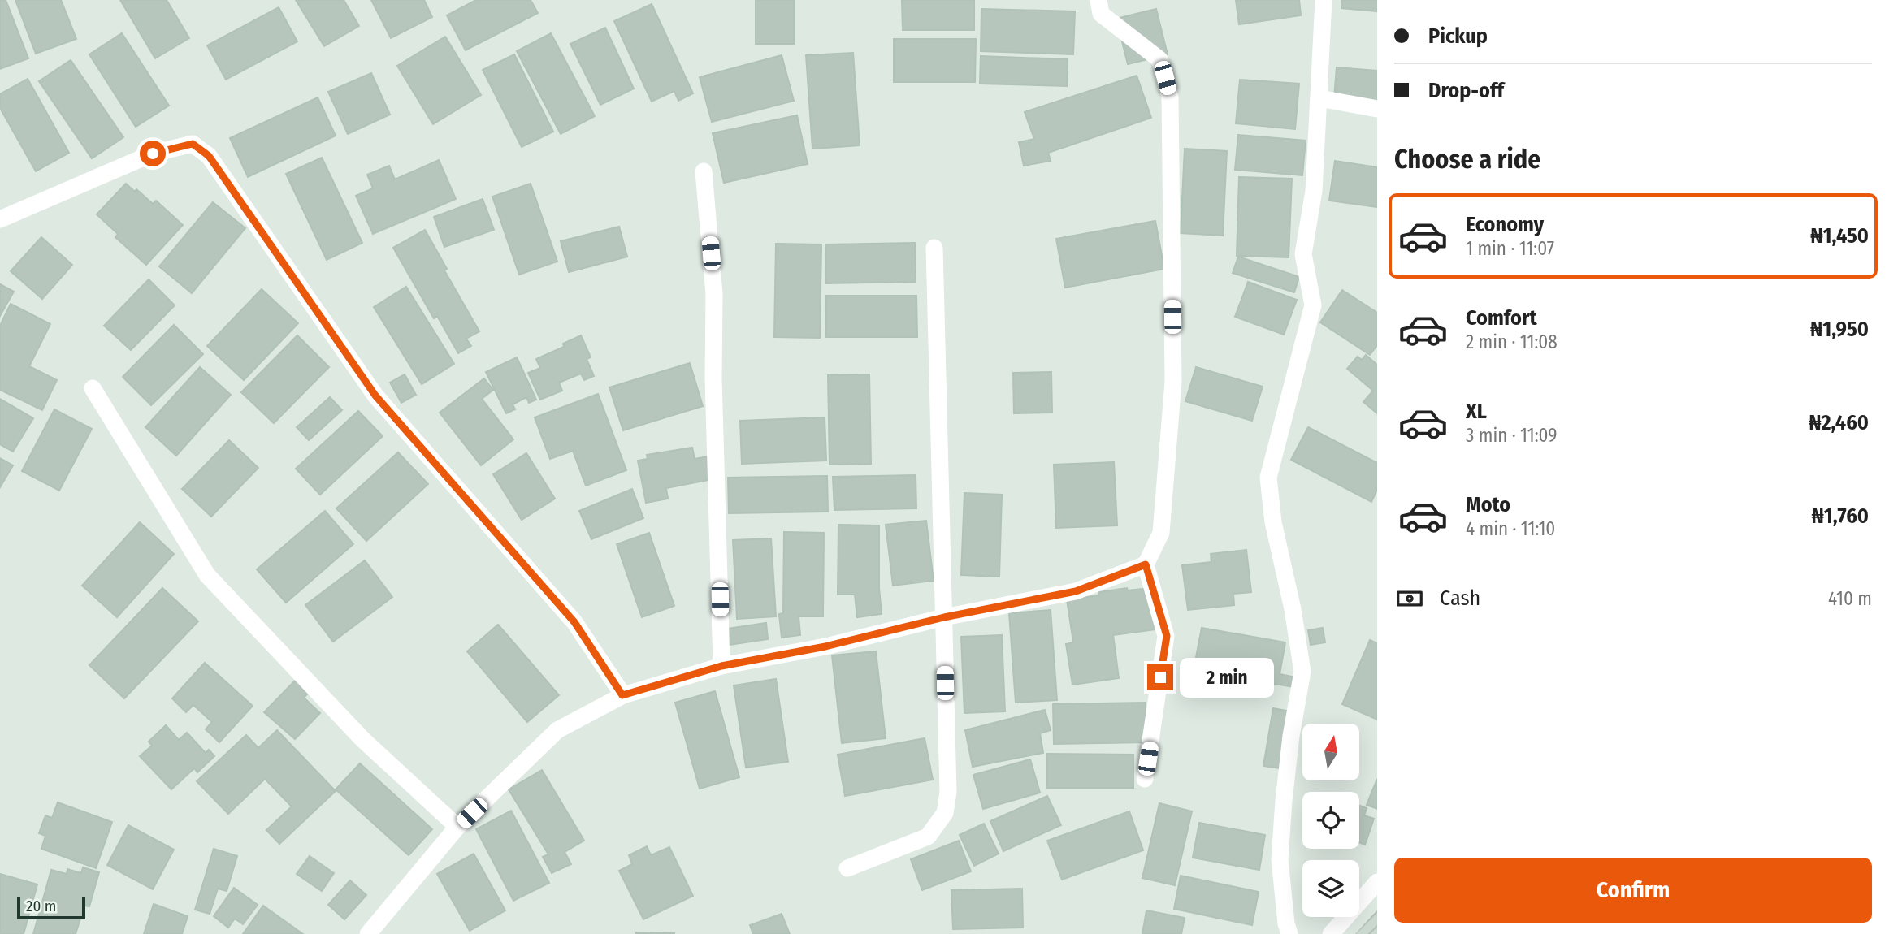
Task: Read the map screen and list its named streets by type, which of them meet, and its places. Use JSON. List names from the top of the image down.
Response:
{
  "scale_bar": "20 m",
  "north": "top",
  "page": {
    "banner": ["Pickup", "Drop-off"],
    "heading": "Choose a ride",
    "list": [
      {
        "name": "Economy",
        "note": "1 min · 11:07",
        "value": "₦1,450"
      },
      {
        "name": "Comfort",
        "note": "2 min · 11:08",
        "value": "₦1,950"
      },
      {
        "name": "XL",
        "note": "3 min · 11:09",
        "value": "₦2,460"
      },
      {
        "name": "Moto",
        "note": "4 min · 11:10",
        "value": "₦1,760"
      }
    ],
    "pay": ["Cash", "410 m"],
    "bubble": "2 min",
    "buttons": "Confirm",
    "scale": "20 m"
  }
}
